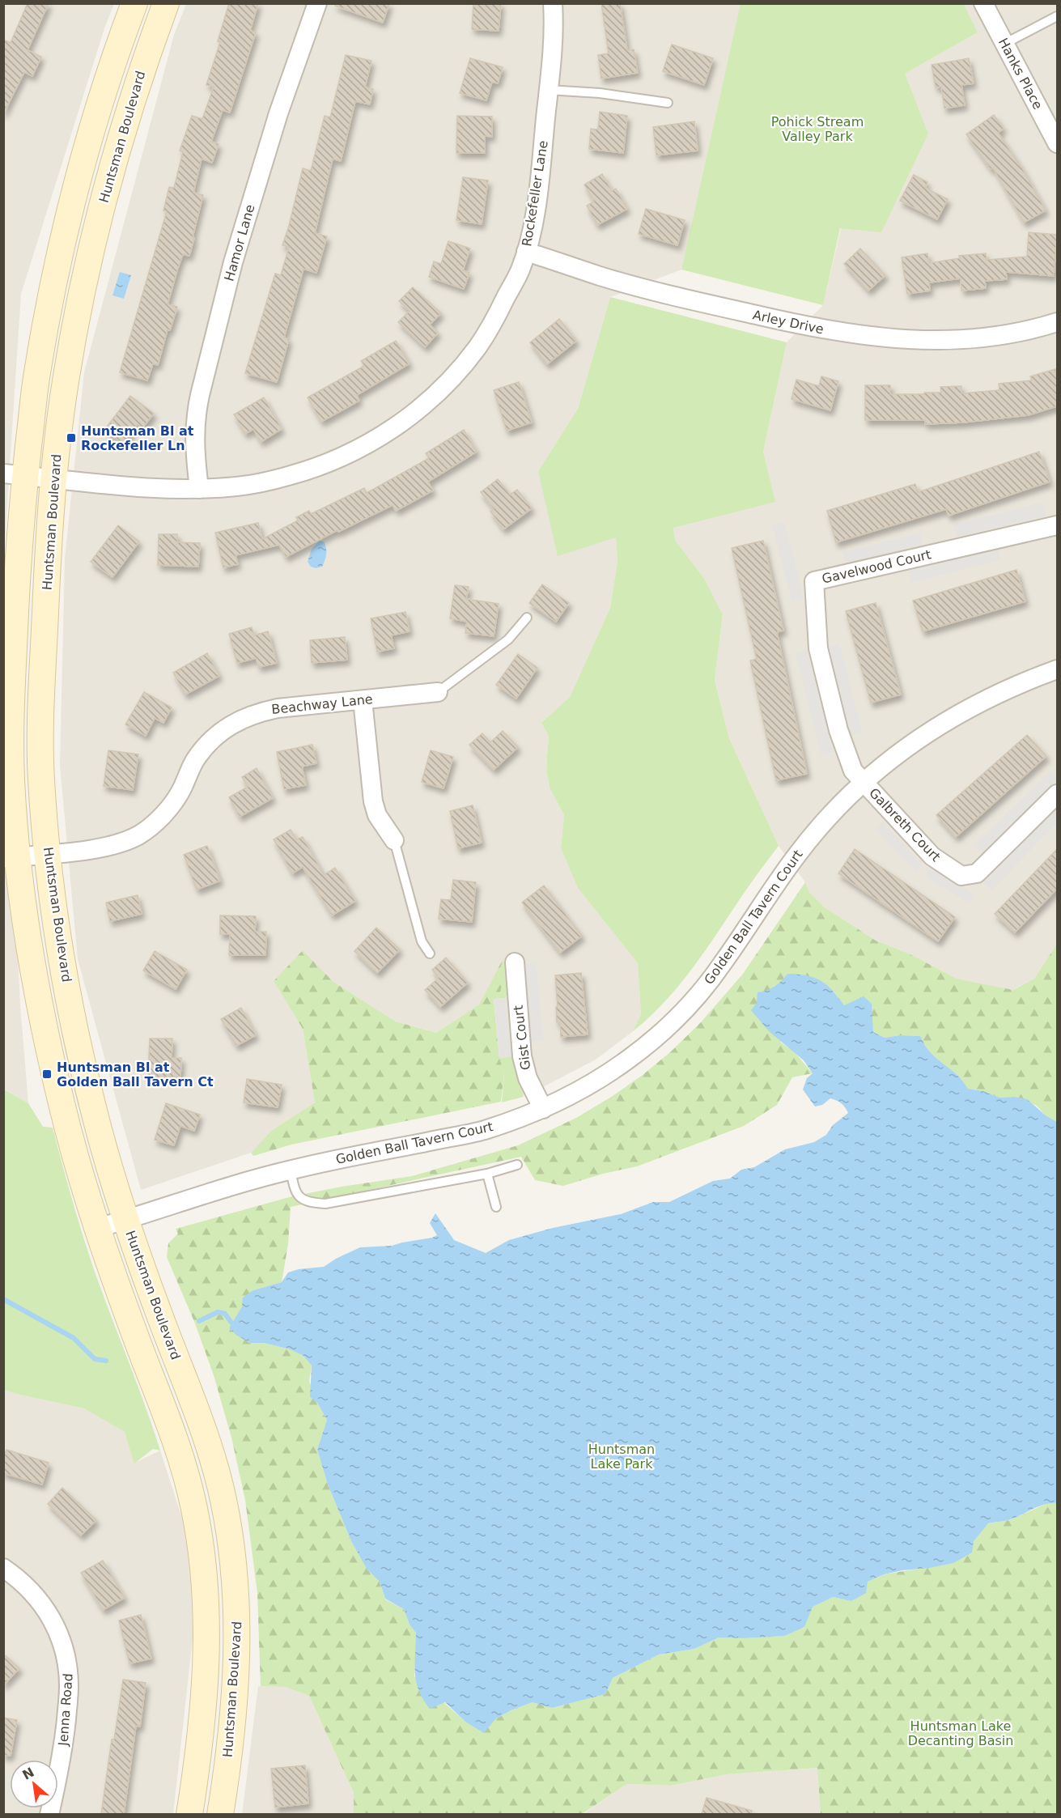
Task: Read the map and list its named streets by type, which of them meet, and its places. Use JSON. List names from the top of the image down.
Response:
{
  "streets": {
    "street": [
      "Hanks Place",
      "Huntsman Boulevard",
      "Rockefeller Lane",
      "Hamor Lane",
      "Arley Drive",
      "Gavelwood Court",
      "Beachway Lane",
      "Galbreth Court",
      "Golden Ball Tavern Court",
      "Gist Court",
      "Jenna Road"
    ]
  },
  "crossings": [
    ["Huntsman Boulevard", "Rockefeller Lane"],
    ["Huntsman Boulevard", "Beachway Lane"],
    ["Huntsman Boulevard", "Golden Ball Tavern Court"],
    ["Rockefeller Lane", "Hamor Lane"],
    ["Rockefeller Lane", "Arley Drive"],
    ["Gavelwood Court", "Galbreth Court"],
    ["Gavelwood Court", "Golden Ball Tavern Court"],
    ["Galbreth Court", "Golden Ball Tavern Court"],
    ["Golden Ball Tavern Court", "Gist Court"]
  ],
  "parks": ["Pohick Stream Valley Park", "Huntsman Lake Park", "Huntsman Lake Decanting Basin"],
  "places": {
    "transit": ["Huntsman Bl at Rockefeller Ln", "Huntsman Bl at Golden Ball Tavern Ct"]
  },
  "north": "top left"
}
